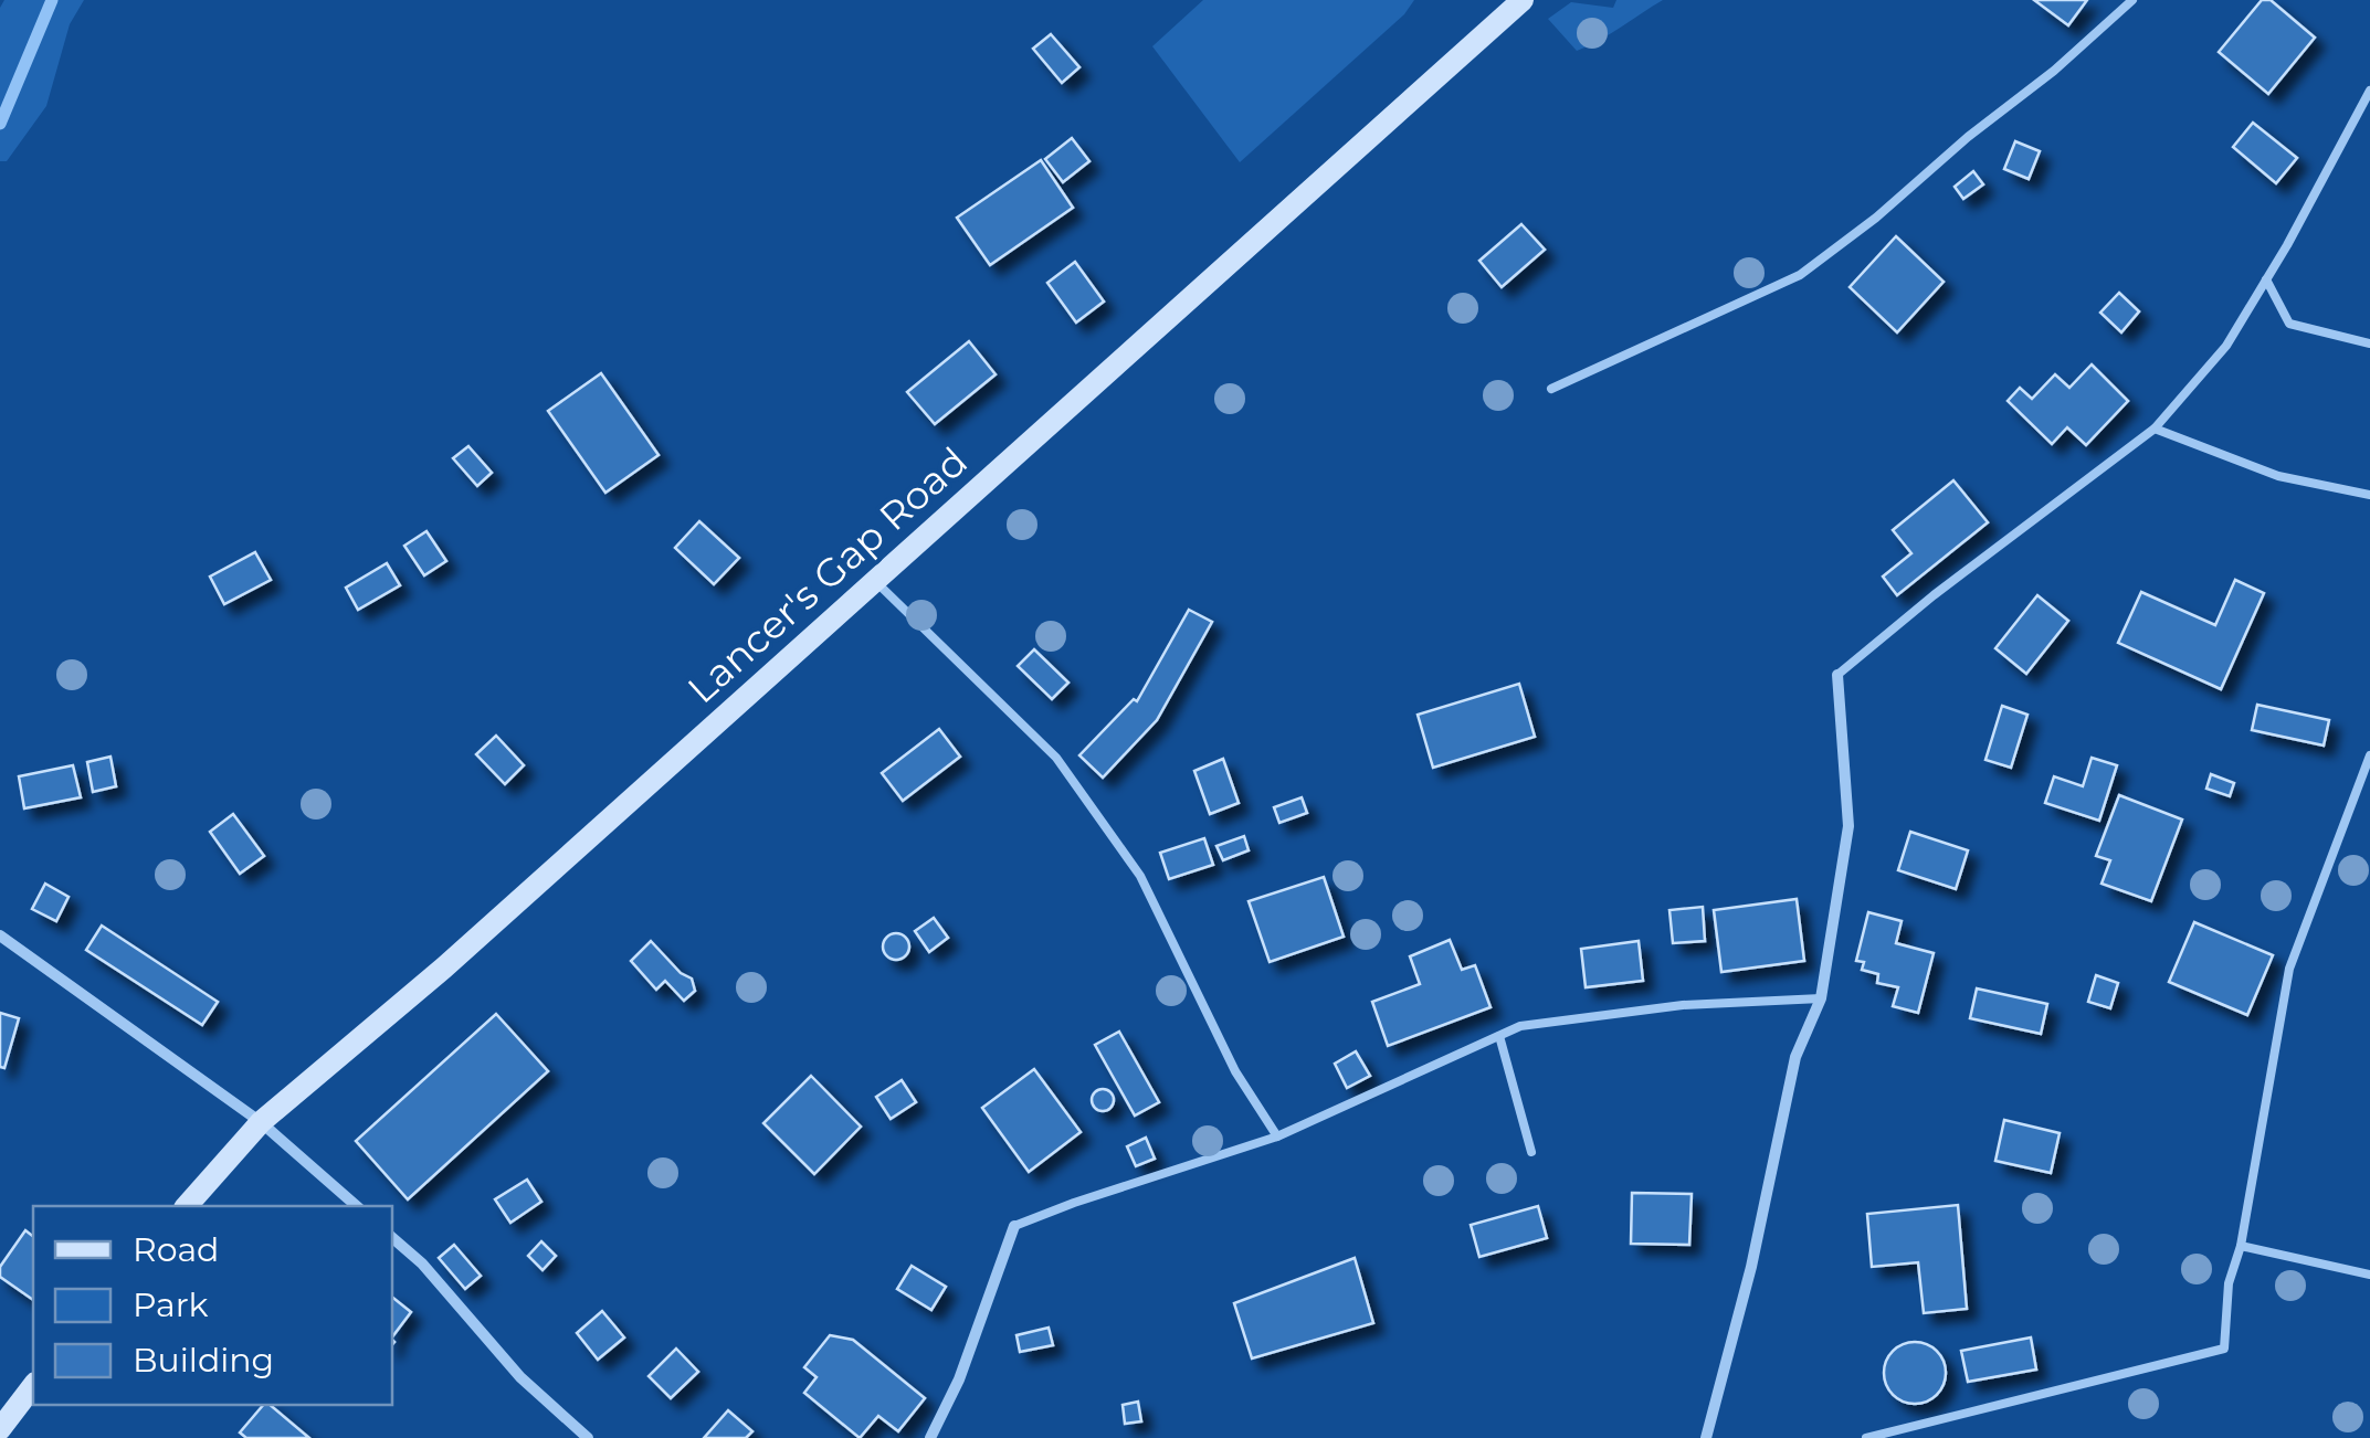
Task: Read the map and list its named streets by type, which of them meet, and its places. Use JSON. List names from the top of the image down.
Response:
{
  "streets": {
    "main road": ["Lancer's Gap Road"]
  },
  "legend": ["Road", "Park", "Building"]
}
